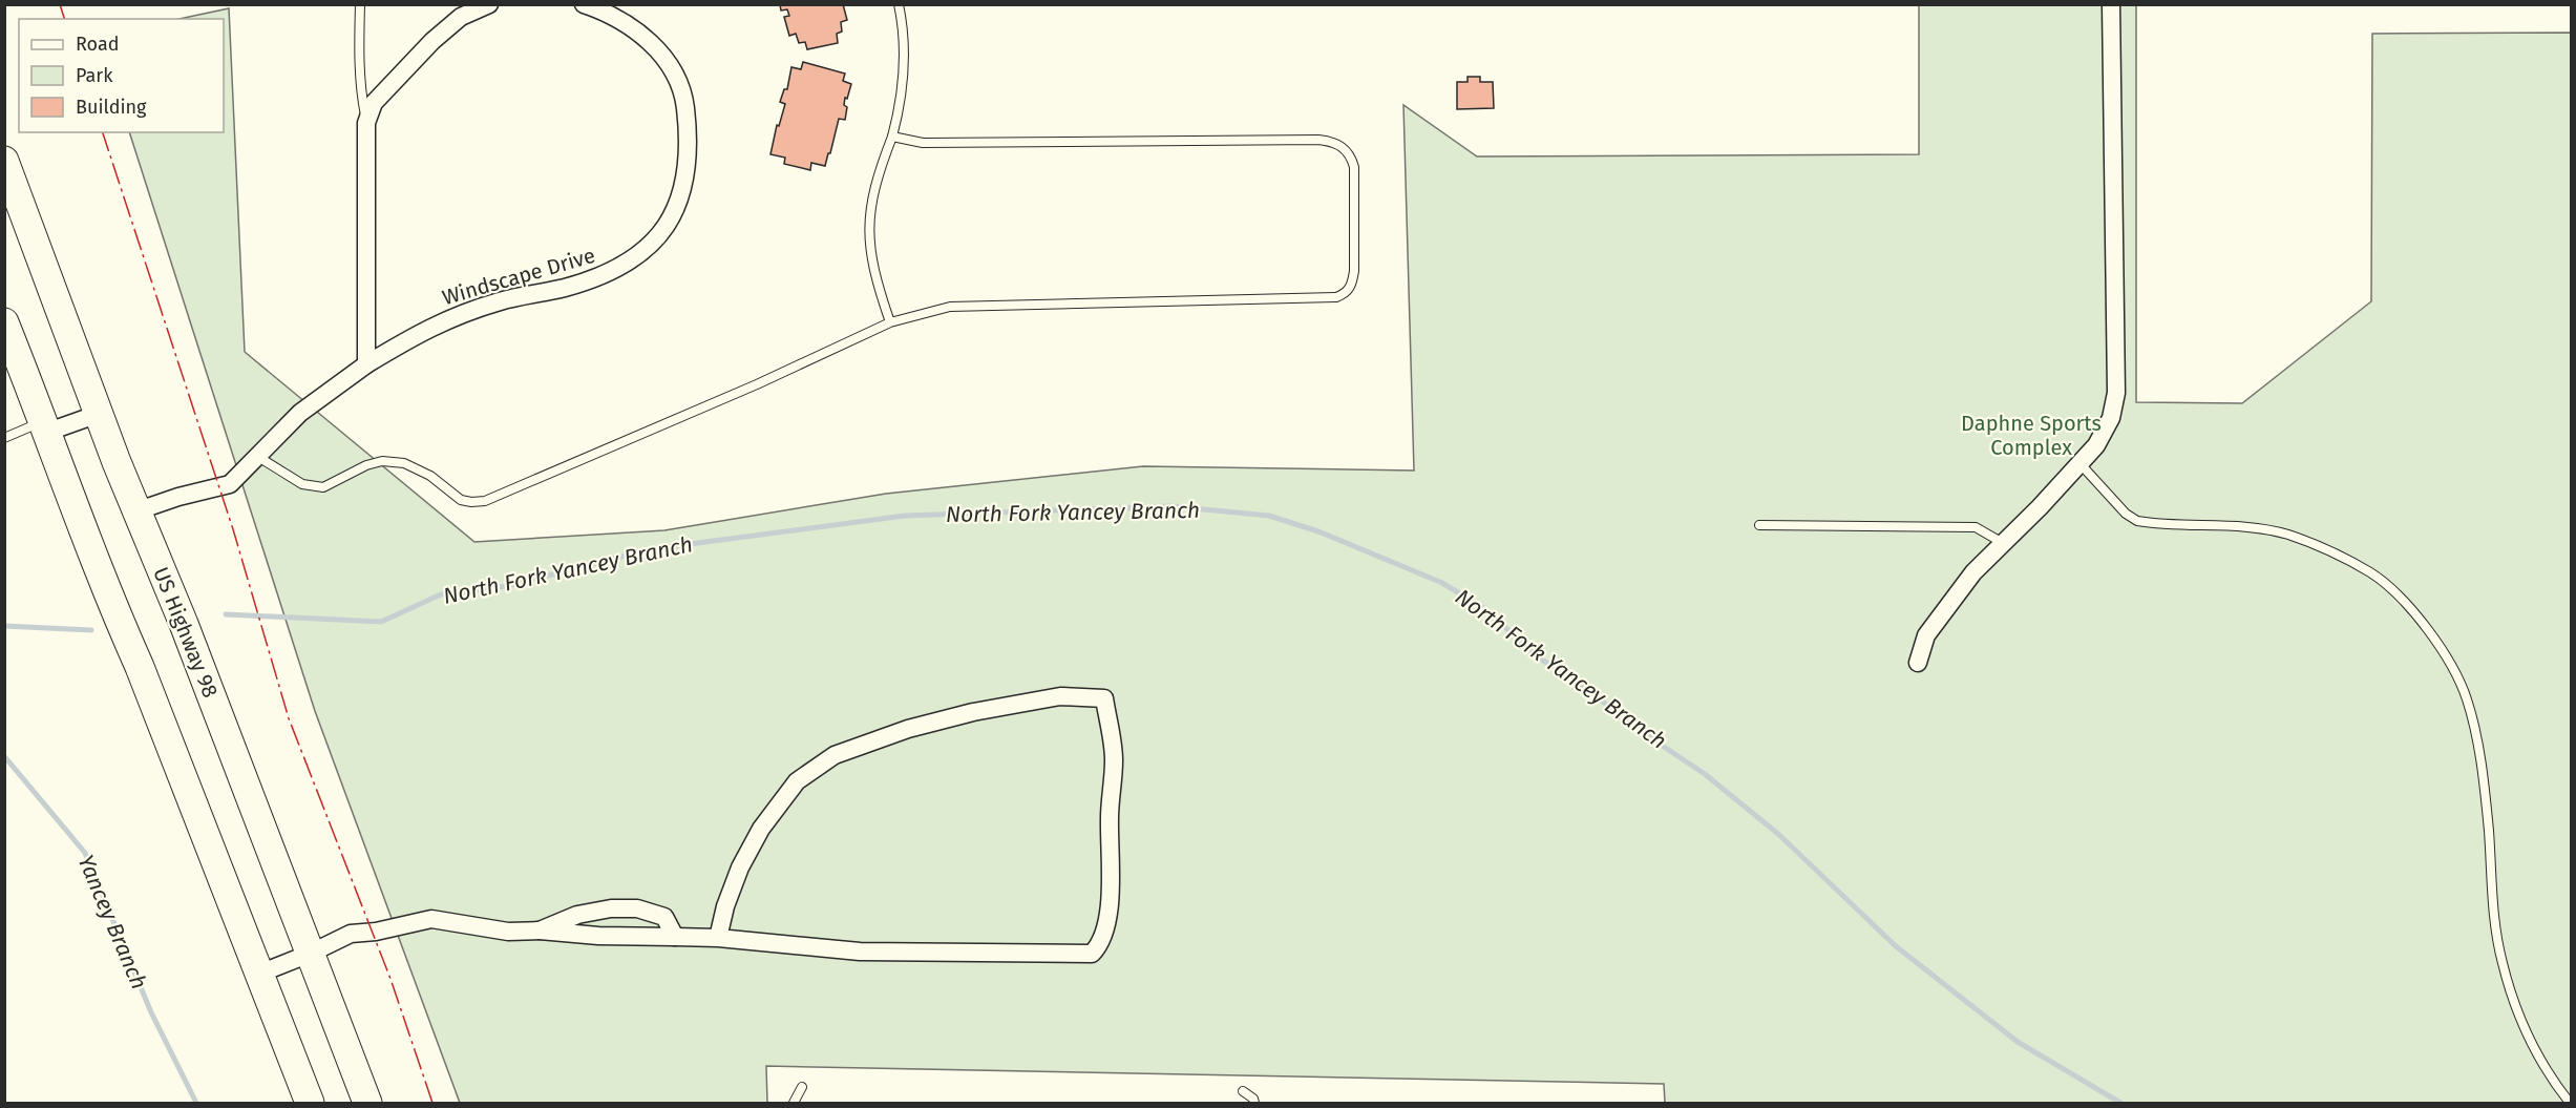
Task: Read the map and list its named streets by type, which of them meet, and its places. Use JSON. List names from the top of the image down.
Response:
{
  "streets": {
    "main road": ["US Highway 98"],
    "street": ["Windscape Drive"]
  },
  "crossings": [
    ["Windscape Drive", "US Highway 98"]
  ],
  "water": ["North Fork Yancey Branch", "Yancey Branch"],
  "parks": ["Daphne Sports Complex"],
  "legend": ["Road", "Park", "Building"]
}
